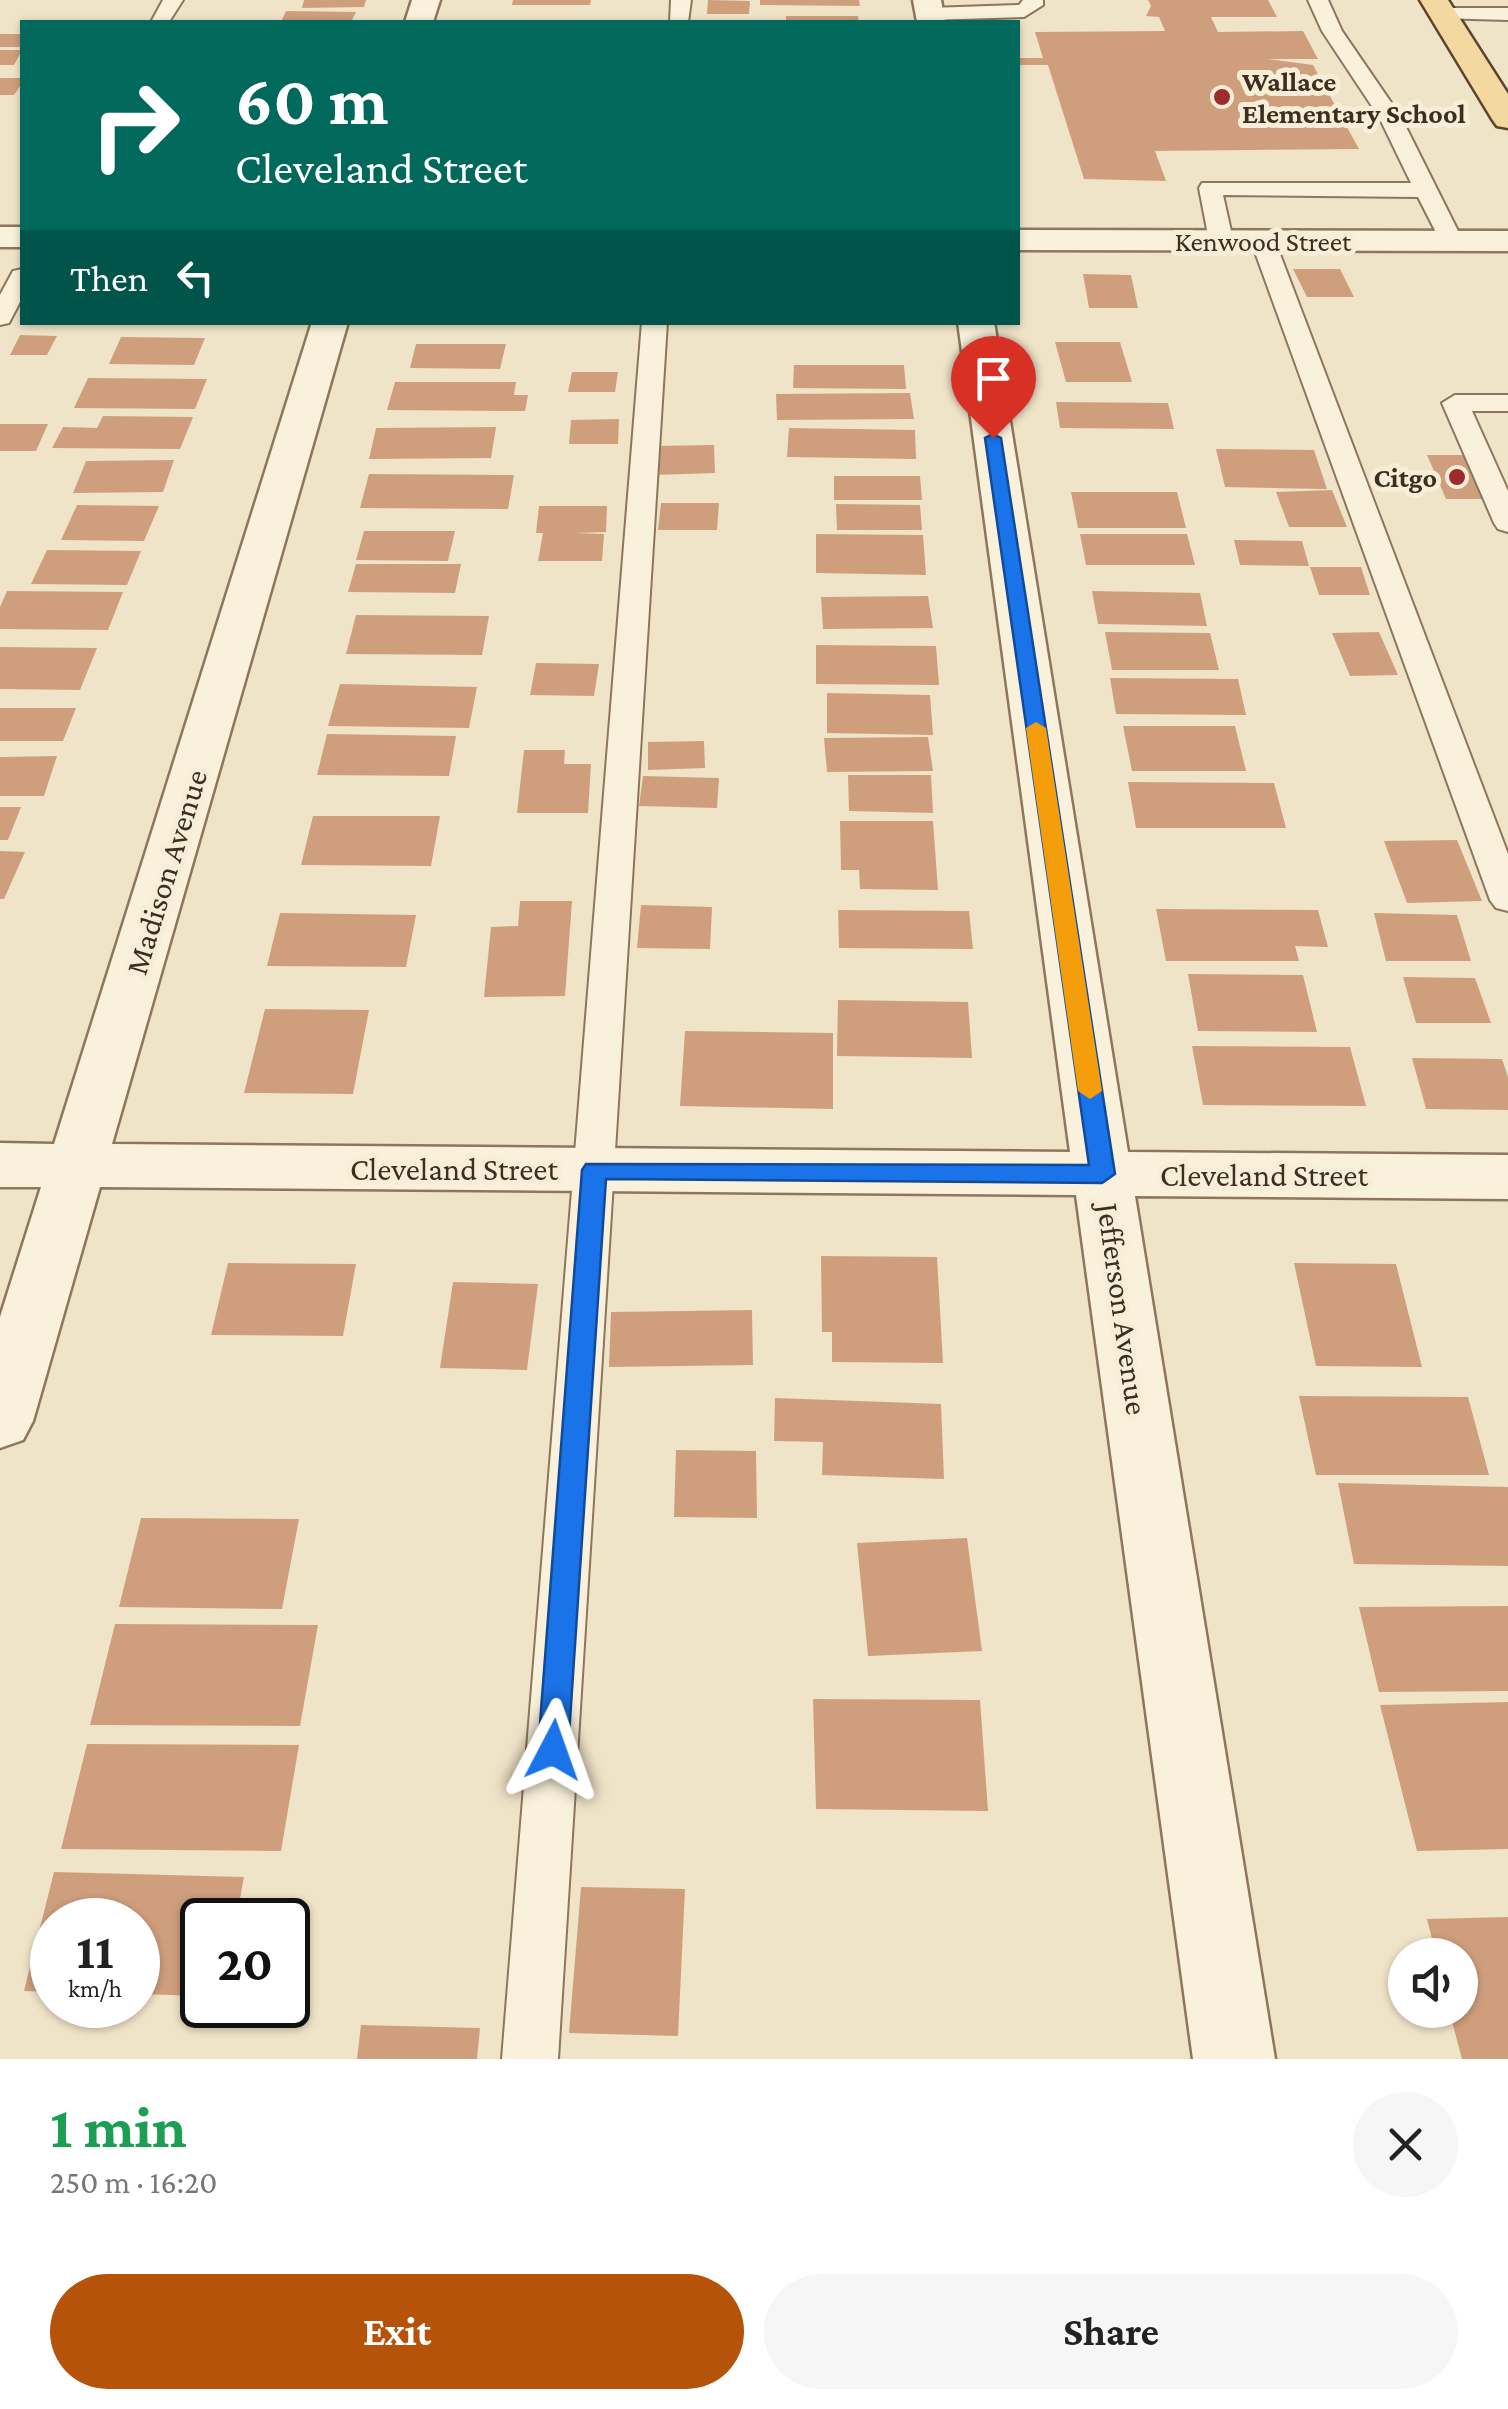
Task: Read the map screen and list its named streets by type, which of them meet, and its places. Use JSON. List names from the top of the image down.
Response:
{
  "streets": {
    "street": [
      "Kenwood Street",
      "Madison Avenue",
      "Cleveland Street",
      "Jefferson Avenue"
    ]
  },
  "crossings": [
    ["Madison Avenue", "Cleveland Street"],
    ["Cleveland Street", "Jefferson Avenue"]
  ],
  "places": ["Wallace Elementary School", "Citgo"],
  "page": {
    "turn": ["60 m", "Cleveland Street"],
    "then": "Then",
    "speed": "11 km/h",
    "limit": "20",
    "heading": ["1 min", "250 m · 16:20"],
    "buttons": ["Exit", "Share"]
  }
}
